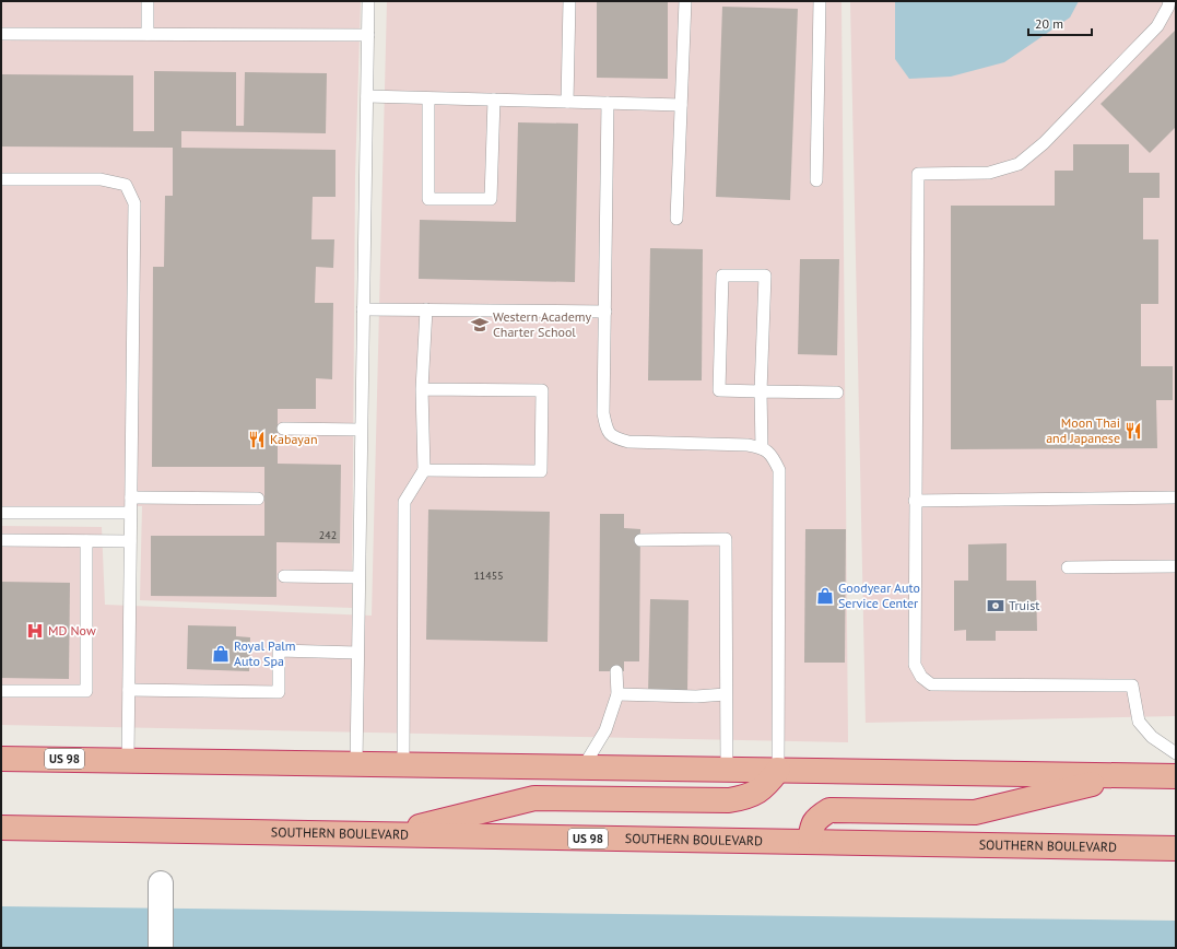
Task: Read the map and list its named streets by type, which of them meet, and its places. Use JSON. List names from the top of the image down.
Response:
{
  "streets": {
    "highway": ["US 98", "SOUTHERN BOULEVARD"]
  },
  "places": {
    "school or university": ["Western Academy Charter School"],
    "restaurant": ["Moon Thai and Japanese", "Kabayan"],
    "shop": ["Goodyear Auto Service Center", "Royal Palm Auto Spa"],
    "bank": ["Truist"],
    "hospital": ["MD Now"]
  },
  "house_numbers": ["242", "11455"],
  "scale_bar": "20 m"
}
